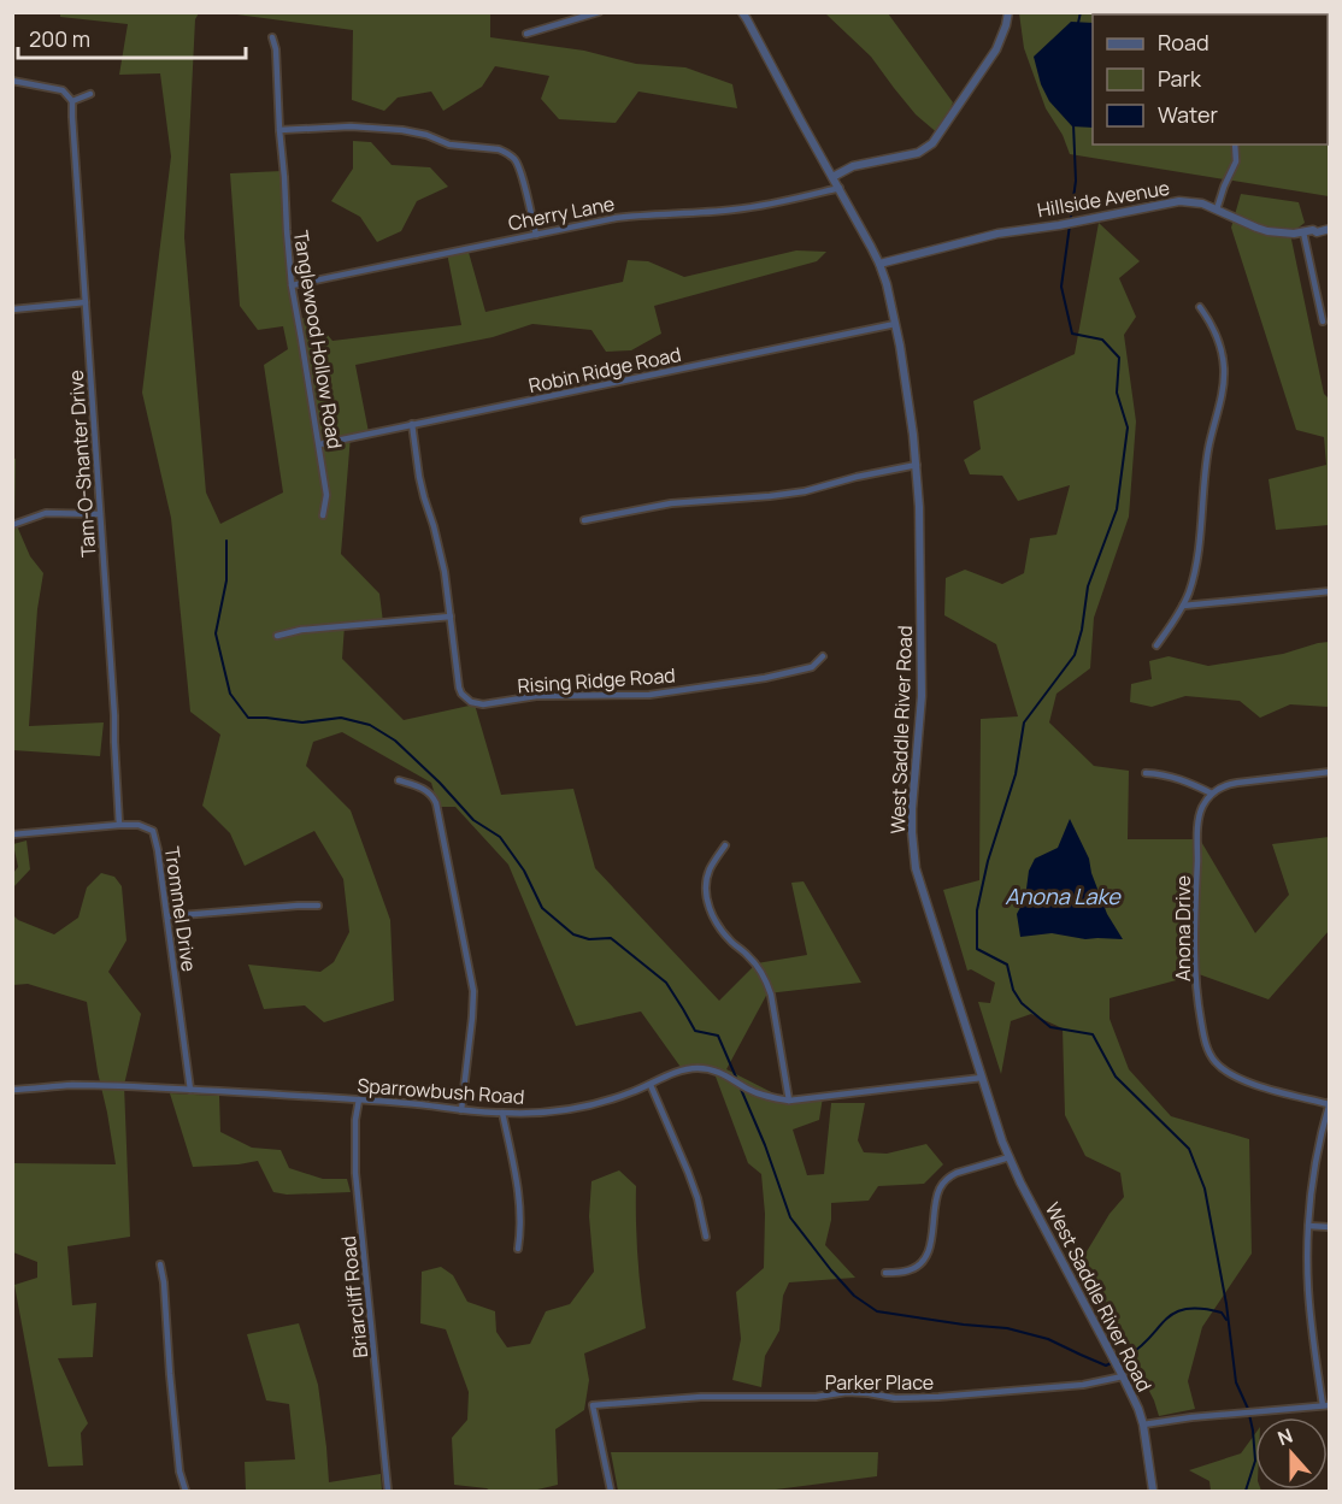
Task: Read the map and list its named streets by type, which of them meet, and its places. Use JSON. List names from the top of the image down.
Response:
{
  "streets": {
    "street": [
      "Hillside Avenue",
      "Cherry Lane",
      "Tanglewood Hollow Road",
      "Robin Ridge Road",
      "Tam-O-Shanter Drive",
      "Rising Ridge Road",
      "West Saddle River Road",
      "Trommel Drive",
      "Anona Drive",
      "Sparrowbush Road",
      "Briarcliff Road",
      "Parker Place"
    ]
  },
  "crossings": [
    ["Hillside Avenue", "West Saddle River Road"],
    ["Cherry Lane", "Tanglewood Hollow Road"],
    ["Cherry Lane", "West Saddle River Road"],
    ["Tanglewood Hollow Road", "Robin Ridge Road"],
    ["Robin Ridge Road", "West Saddle River Road"],
    ["Tam-O-Shanter Drive", "Trommel Drive"],
    ["West Saddle River Road", "Sparrowbush Road"],
    ["West Saddle River Road", "Parker Place"],
    ["Trommel Drive", "Sparrowbush Road"],
    ["Sparrowbush Road", "Briarcliff Road"]
  ],
  "water": ["Anona Lake"],
  "legend": ["Road", "Park", "Water"],
  "scale_bar": "200 m",
  "north": "top"
}
